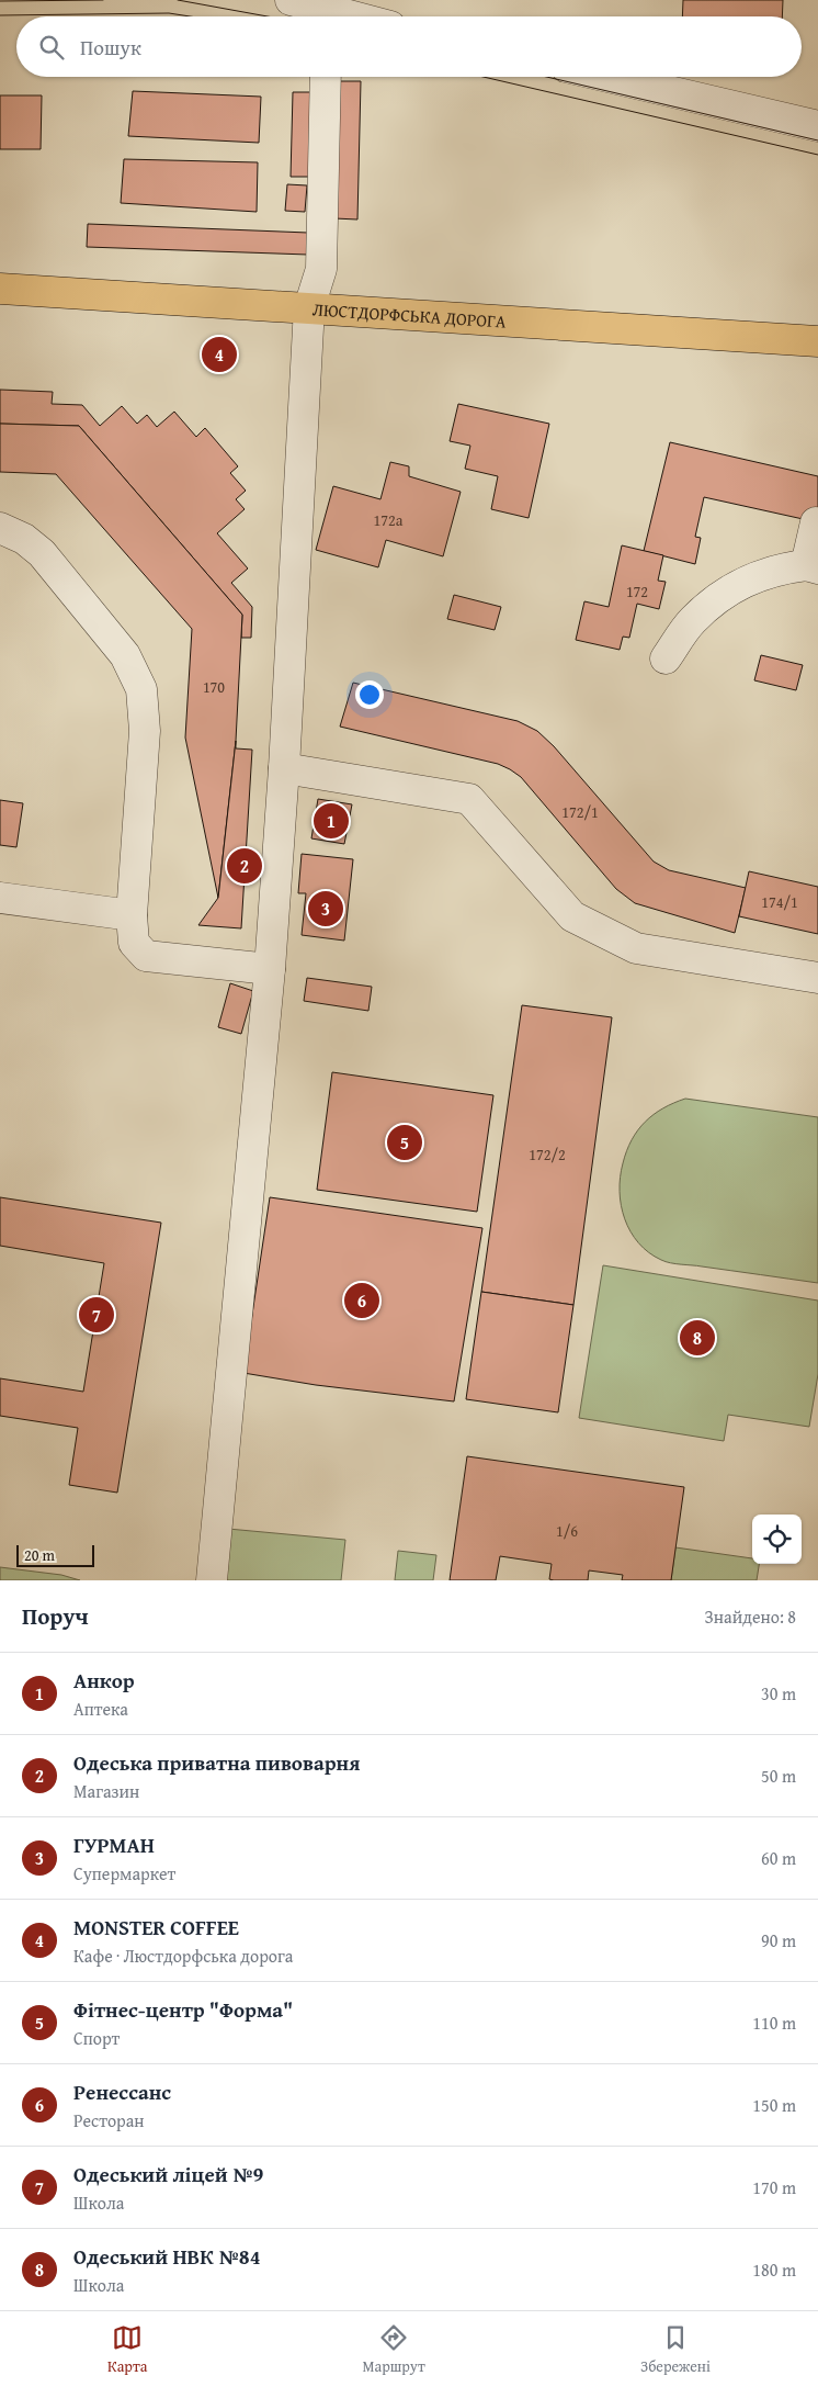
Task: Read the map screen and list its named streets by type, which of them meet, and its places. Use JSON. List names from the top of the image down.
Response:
{
  "streets": {
    "main road": ["ЛЮСТДОРФСЬКА ДОРОГА"]
  },
  "house_numbers": [
    "172а",
    "172",
    "170",
    "172/1",
    "174/1",
    "172/2",
    "1/6"
  ],
  "scale_bar": "20 m",
  "page": {
    "search": "Пошук",
    "pins": [
      "4",
      "1",
      "2",
      "3",
      "5",
      "6",
      "7",
      "8"
    ],
    "scale": "20 m",
    "heading": ["Поруч", "Знайдено: 8"],
    "list": [
      {
        "mark": "1",
        "name": "Анкор",
        "note": "Аптека",
        "value": "30 m"
      },
      {
        "mark": "2",
        "name": "Одеська приватна пивоварня",
        "note": "Магазин",
        "value": "50 m"
      },
      {
        "mark": "3",
        "name": "ГУРМАН",
        "note": "Супермаркет",
        "value": "60 m"
      },
      {
        "mark": "4",
        "name": "MONSTER COFFEE",
        "note": "Кафе · Люстдорфська дорога",
        "value": "90 m"
      },
      {
        "mark": "5",
        "name": "Фітнес-центр \"Форма\"",
        "note": "Спорт",
        "value": "110 m"
      },
      {
        "mark": "6",
        "name": "Ренессанс",
        "note": "Ресторан",
        "value": "150 m"
      },
      {
        "mark": "7",
        "name": "Одеський ліцей №9",
        "note": "Школа",
        "value": "170 m"
      },
      {
        "mark": "8",
        "name": "Одеський НВК №84",
        "note": "Школа",
        "value": "180 m"
      }
    ],
    "nav": ["Карта", "Маршрут", "Збережені"]
  }
}
